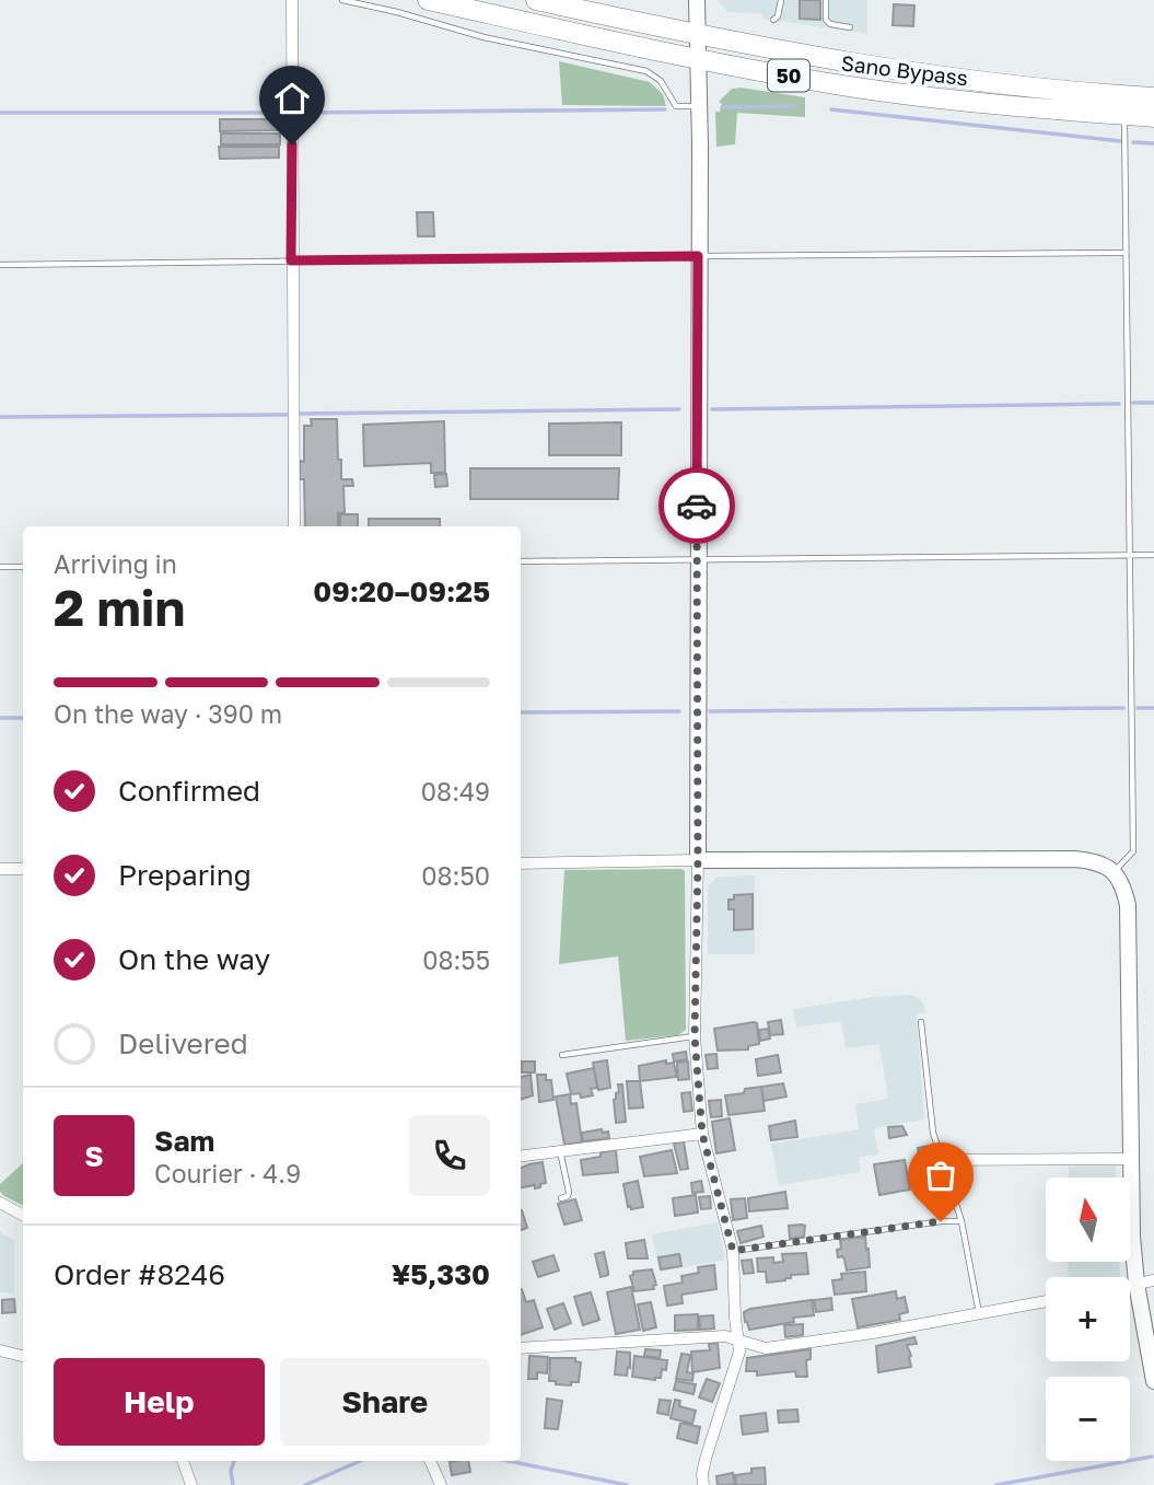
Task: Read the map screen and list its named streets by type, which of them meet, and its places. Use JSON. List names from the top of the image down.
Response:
{
  "streets": {
    "highway": ["Sano Bypass", "50"]
  },
  "north": "top",
  "page": {
    "heading": ["2 min", "Arriving in", "09:20–09:25"],
    "panel": [
      "Sam",
      "Courier · 4.9",
      "Order #8246",
      "¥5,330"
    ],
    "bar": "On the way · 390 m",
    "list": [
      ["Confirmed", "08:49"],
      ["Preparing", "08:50"],
      ["On the way", "08:55"],
      "Delivered"
    ],
    "round": "S",
    "map_buttons": ["+", "−"],
    "buttons": ["Help", "Share"]
  }
}
